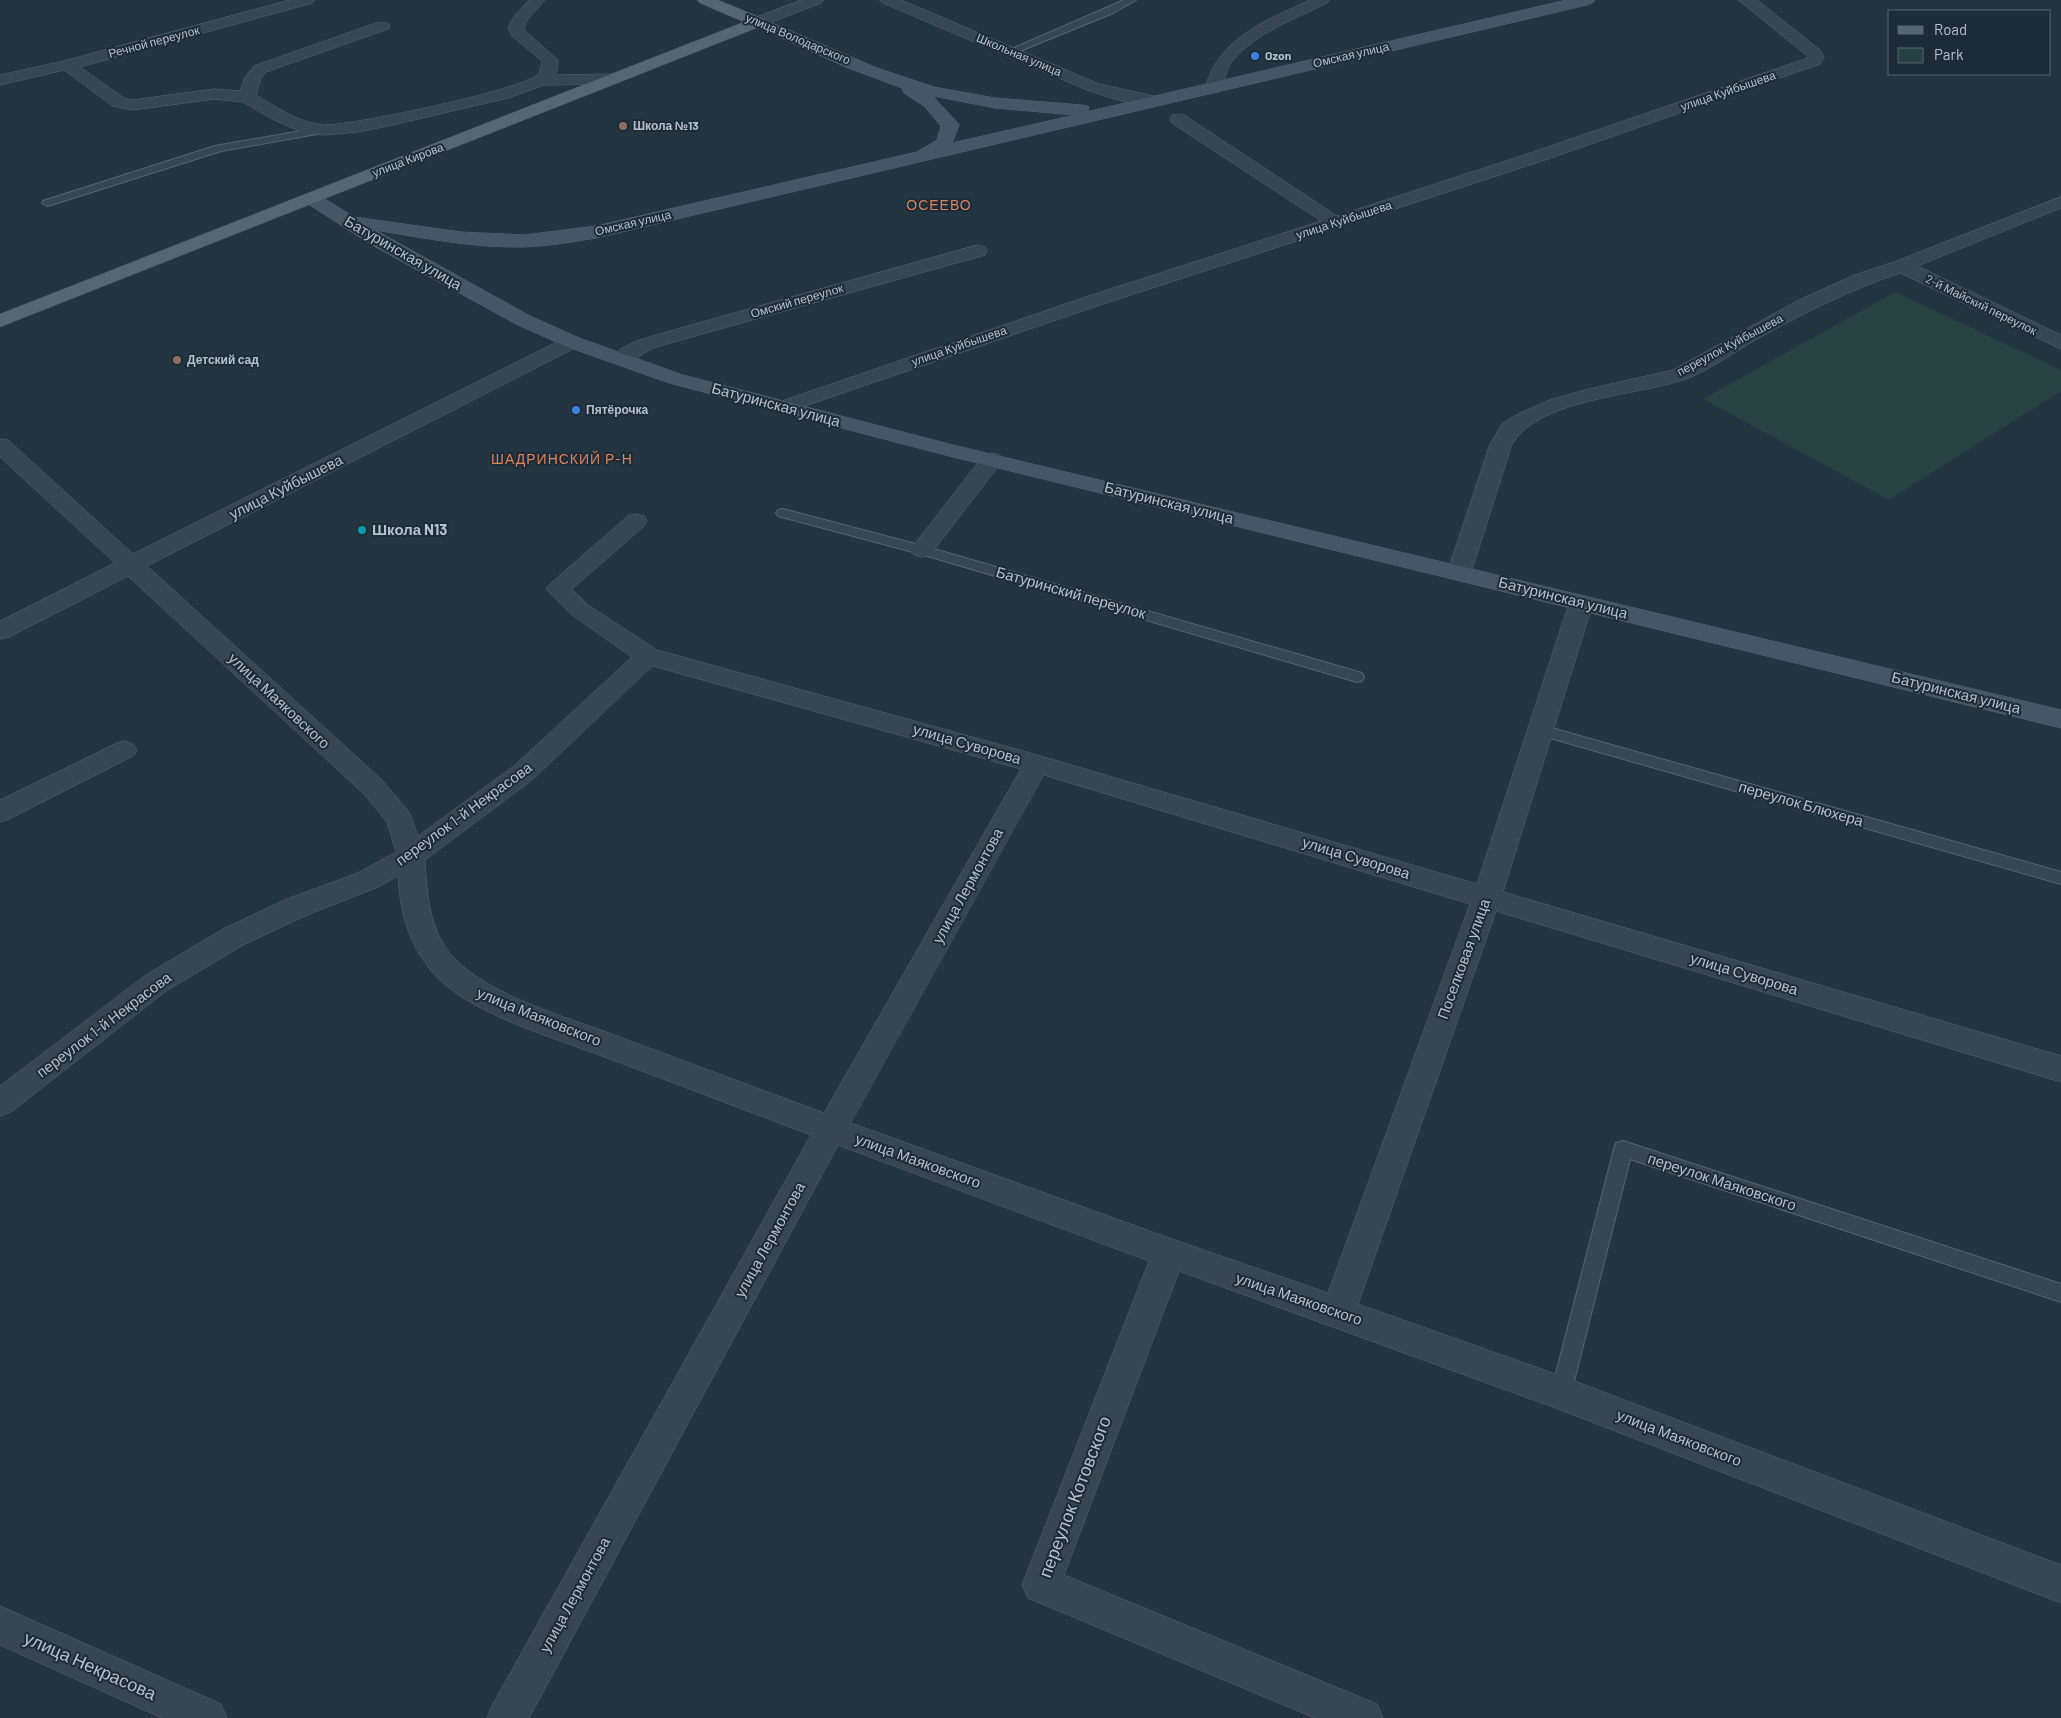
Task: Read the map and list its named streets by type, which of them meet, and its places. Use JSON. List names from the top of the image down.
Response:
{
  "streets": {
    "main road": ["улица Володарского", "улица Кирова"],
    "street": [
      "Речной переулок",
      "Школьная улица",
      "Омская улица",
      "улица Куйбышева",
      "Батуринская улица",
      "Омский переулок",
      "2-й Майский переулок",
      "переулок Куйбышева",
      "улица Маяковского",
      "улица Суворова",
      "переулок 1-й Некрасова",
      "улица Лермонтова",
      "Поселковая улица",
      "переулок Котовского",
      "улица Некрасова"
    ],
    "lane": ["Батуринский переулок", "переулок Блюхера", "переулок Маяковского"]
  },
  "crossings": [
    ["улица Володарского", "Омская улица"],
    ["улица Володарского", "улица Кирова"],
    ["Школьная улица", "Омская улица"],
    ["Омская улица", "Батуринская улица"],
    ["улица Куйбышева", "Батуринская улица"],
    ["улица Куйбышева", "улица Маяковского"],
    ["улица Кирова", "Батуринская улица"],
    ["Батуринская улица", "Омский переулок"],
    ["Батуринская улица", "переулок Куйбышева"],
    ["Батуринская улица", "Поселковая улица"],
    ["2-й Майский переулок", "переулок Куйбышева"],
    ["улица Маяковского", "переулок 1-й Некрасова"],
    ["улица Маяковского", "улица Лермонтова"],
    ["улица Маяковского", "Поселковая улица"],
    ["улица Маяковского", "переулок Маяковского"],
    ["улица Маяковского", "переулок Котовского"],
    ["улица Суворова", "переулок 1-й Некрасова"],
    ["улица Суворова", "улица Лермонтова"],
    ["улица Суворова", "Поселковая улица"],
    ["переулок Блюхера", "Поселковая улица"]
  ],
  "districts": ["ОСЕЕВО", "ШАДРИНСКИЙ Р-Н"],
  "places": [
    "Ozon",
    "Школа №13",
    "Детский сад",
    "Пятёрочка",
    "Школа N13"
  ],
  "legend": ["Road", "Park"]
}
